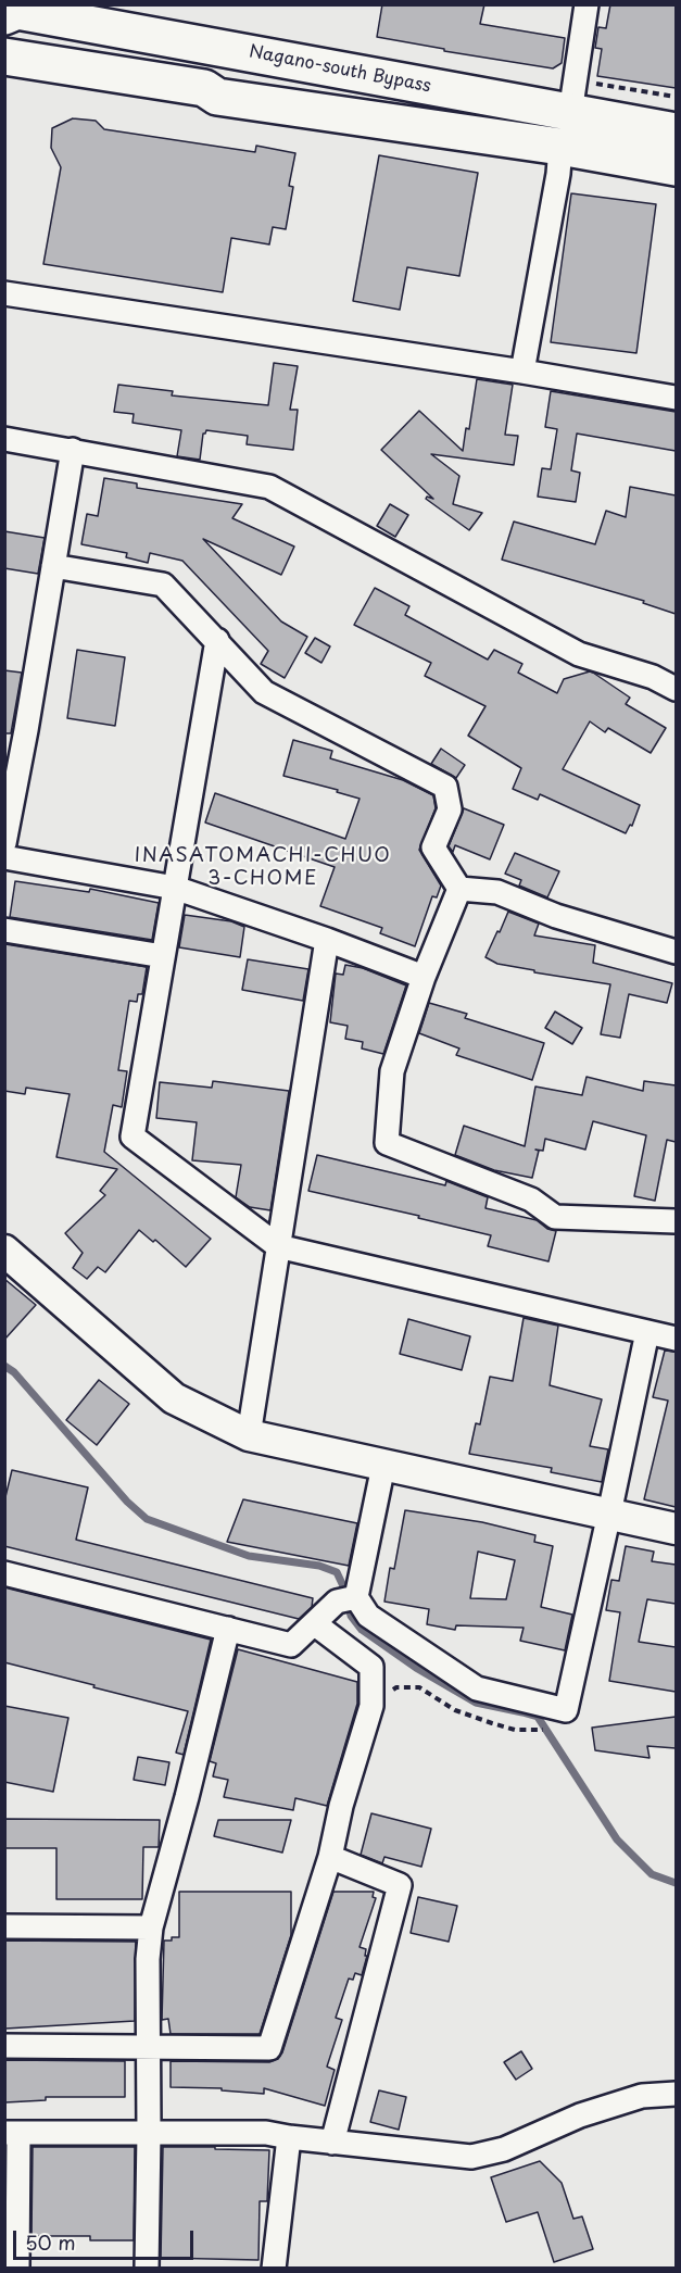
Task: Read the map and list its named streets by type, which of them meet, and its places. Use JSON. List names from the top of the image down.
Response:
{
  "streets": {
    "highway": ["Nagano-south Bypass"]
  },
  "districts": ["INASATOMACHI-CHUO 3-CHOME"],
  "scale_bar": "50 m"
}
